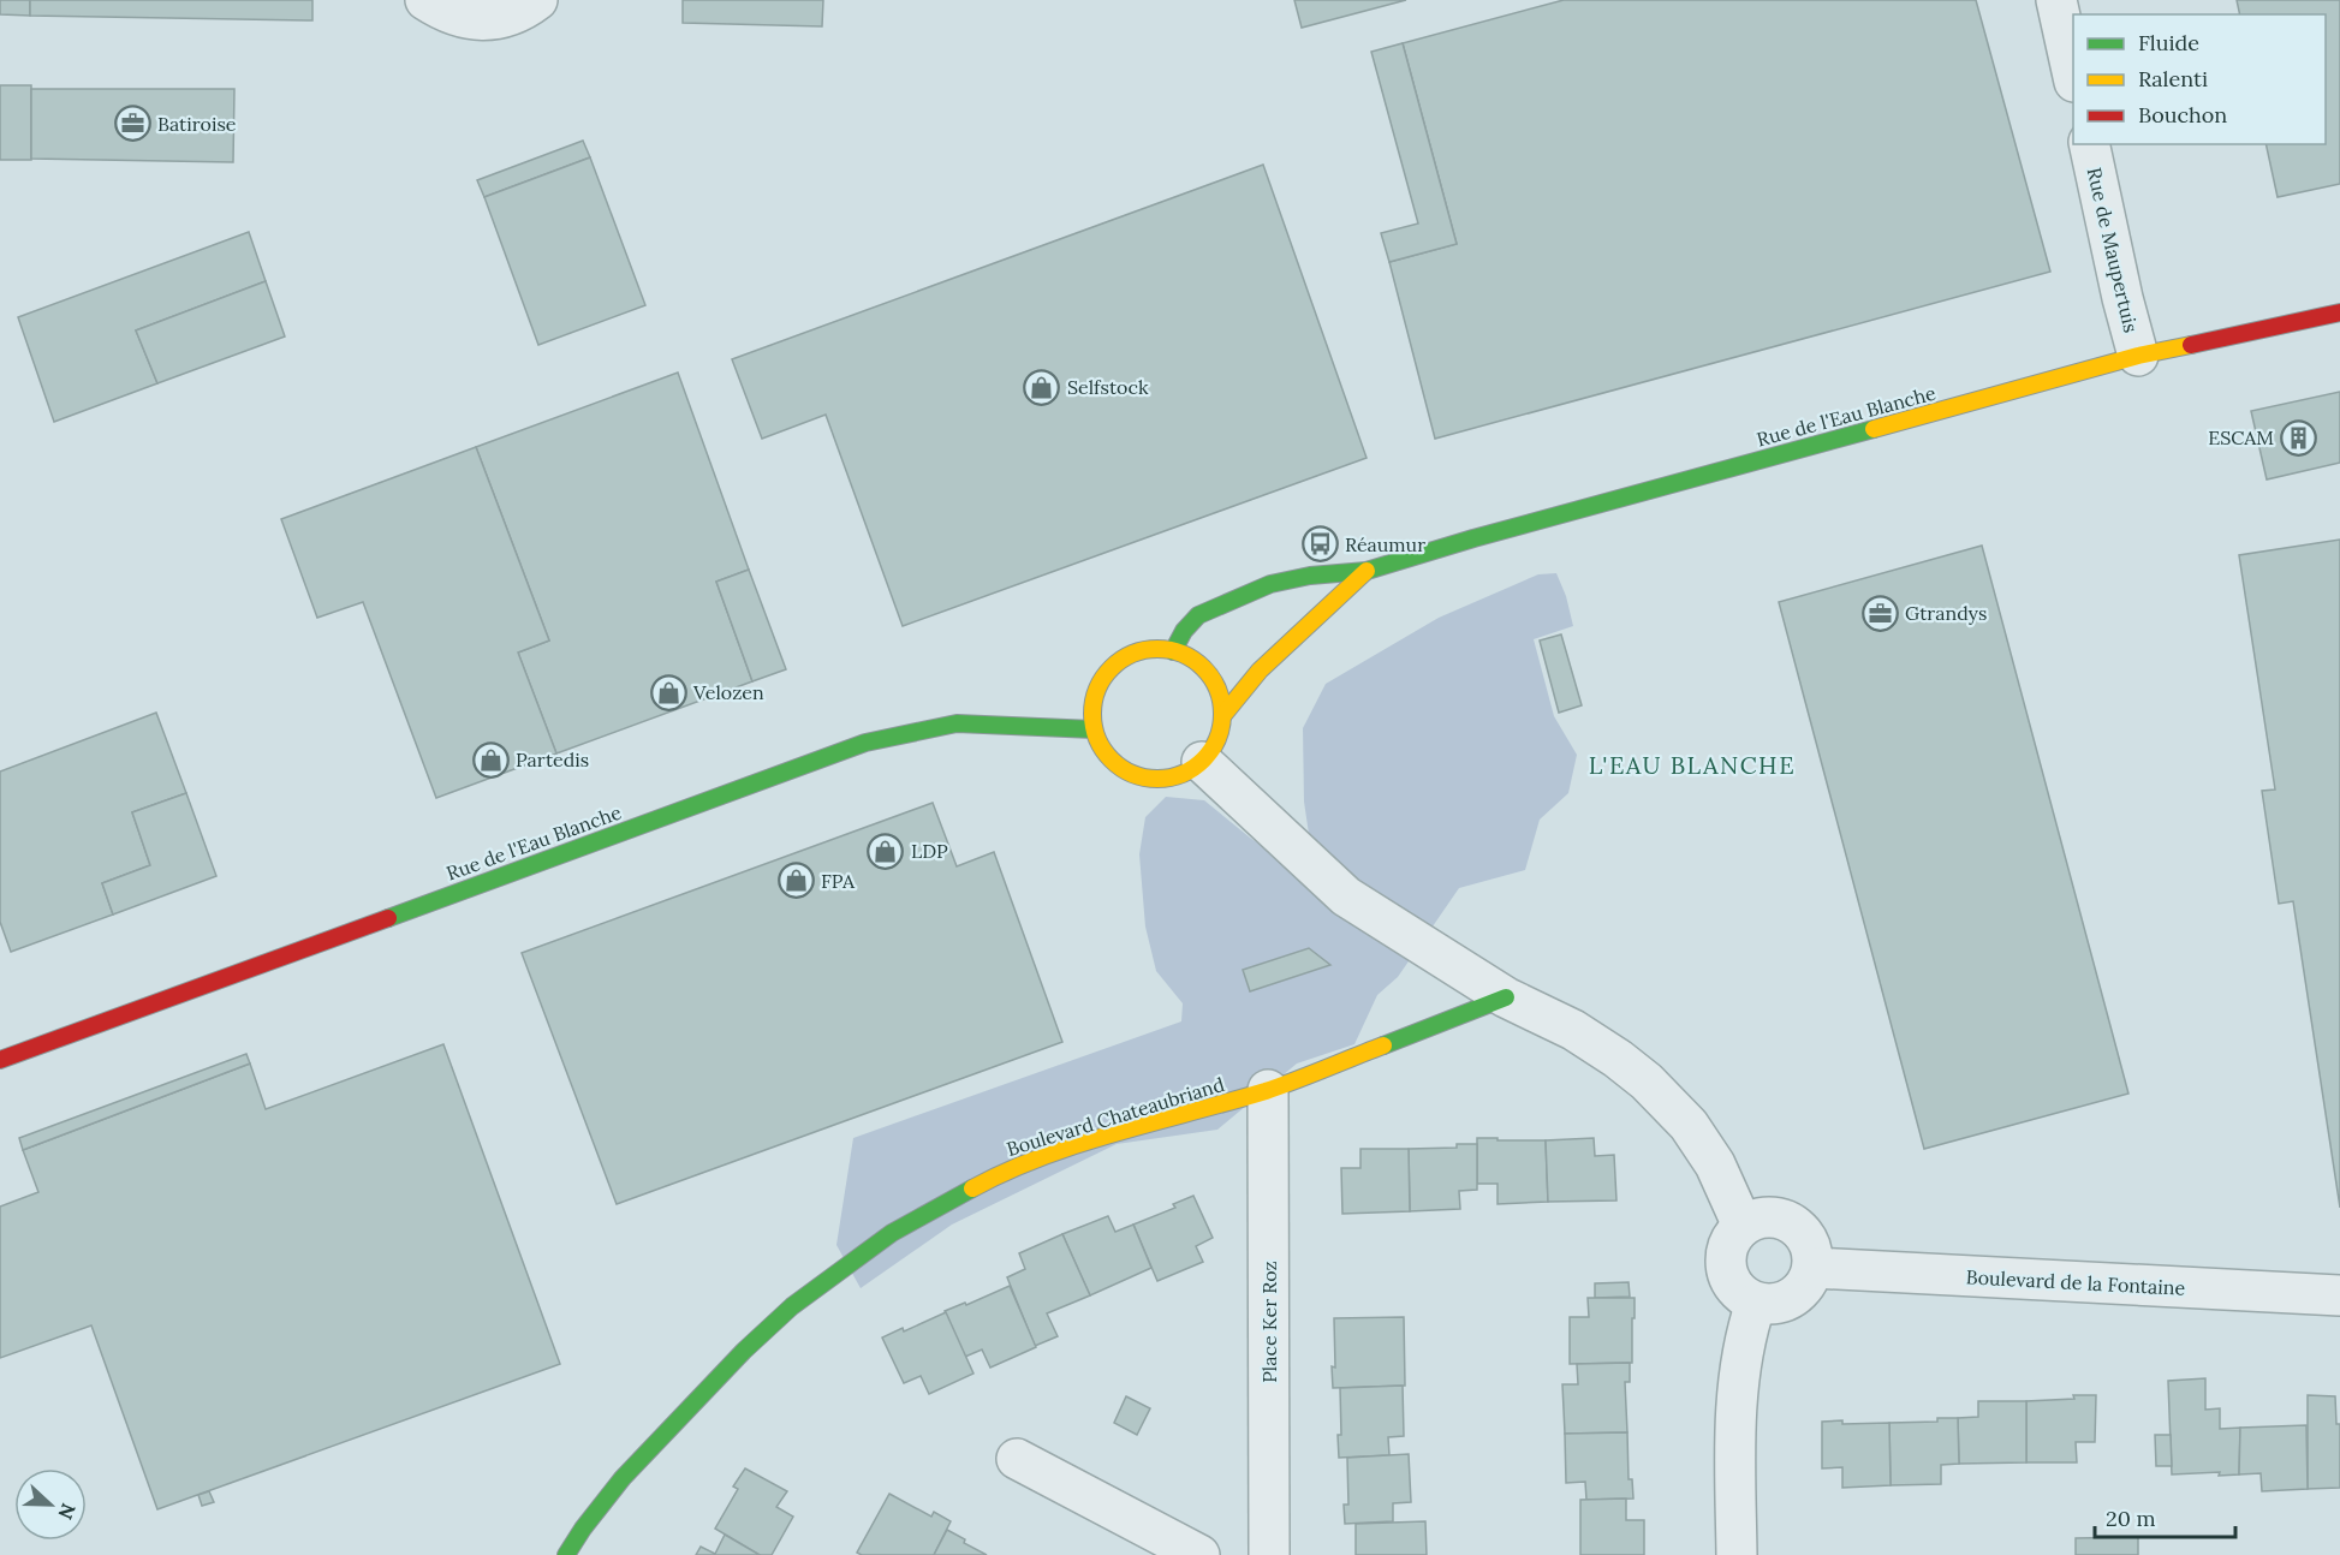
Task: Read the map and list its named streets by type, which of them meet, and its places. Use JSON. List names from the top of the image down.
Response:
{
  "streets": {
    "street": [
      "Rue de Maupertuis",
      "Rue de l'Eau Blanche",
      "Boulevard Chateaubriand",
      "Boulevard de la Fontaine",
      "Place Ker Roz"
    ]
  },
  "crossings": [
    ["Rue de Maupertuis", "Rue de l'Eau Blanche"],
    ["Boulevard Chateaubriand", "Place Ker Roz"]
  ],
  "districts": ["L'EAU BLANCHE"],
  "places": {
    "office": ["Batiroise", "Gtrandys"],
    "shop": [
      "Selfstock",
      "Velozen",
      "Partedis",
      "LDP",
      "FPA"
    ],
    "building": ["ESCAM"],
    "bus stop": ["Réaumur"]
  },
  "legend": ["Fluide", "Ralenti", "Bouchon"],
  "scale_bar": "20 m",
  "north": "right"
}
